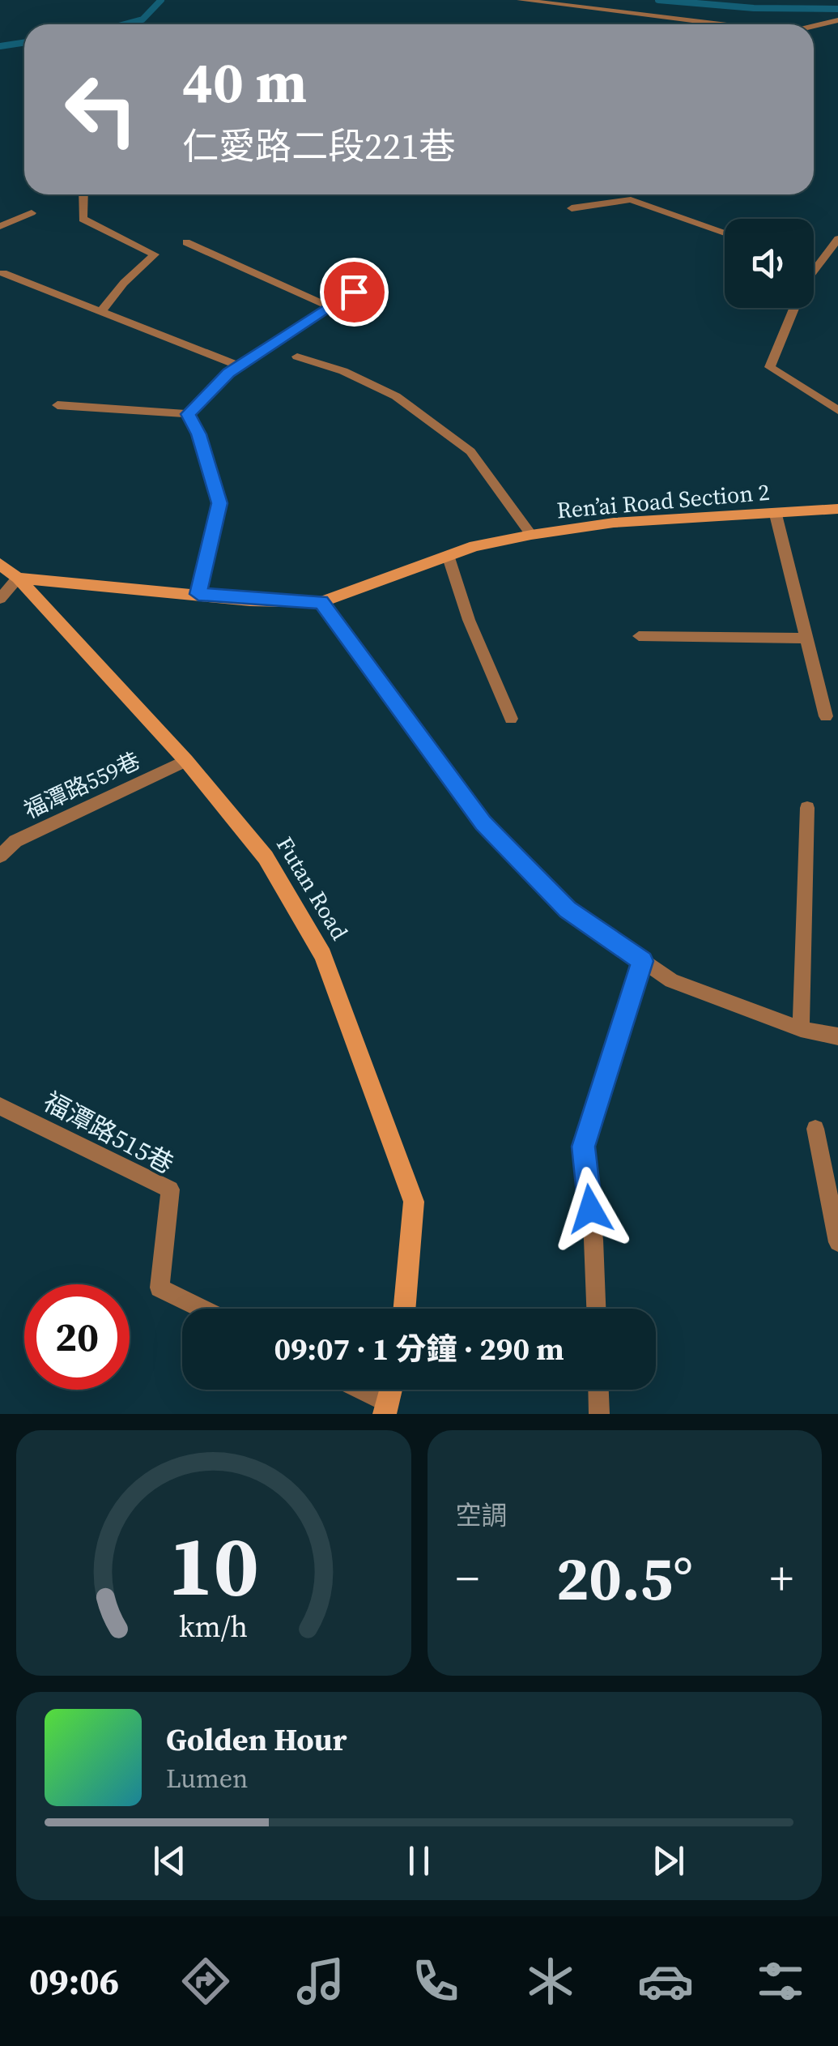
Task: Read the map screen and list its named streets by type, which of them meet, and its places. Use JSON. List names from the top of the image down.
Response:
{
  "streets": {
    "street": ["Ren’ai Road Section 2", "Futan Road"],
    "lane": ["福潭路559巷", "福潭路515巷"]
  },
  "crossings": [
    ["Ren’ai Road Section 2", "Futan Road"],
    ["福潭路559巷", "Futan Road"]
  ],
  "page": {
    "turn": ["40 m", "仁愛路二段221巷"],
    "limit": "20",
    "trip": "09:07 · 1 分鐘 · 290 m",
    "tile": "空調",
    "heat": ["−", "20.5°", "+"],
    "song": ["Golden Hour", "Lumen"],
    "tabs": "09:06",
    "gauge": ["10", "km/h"]
  }
}
